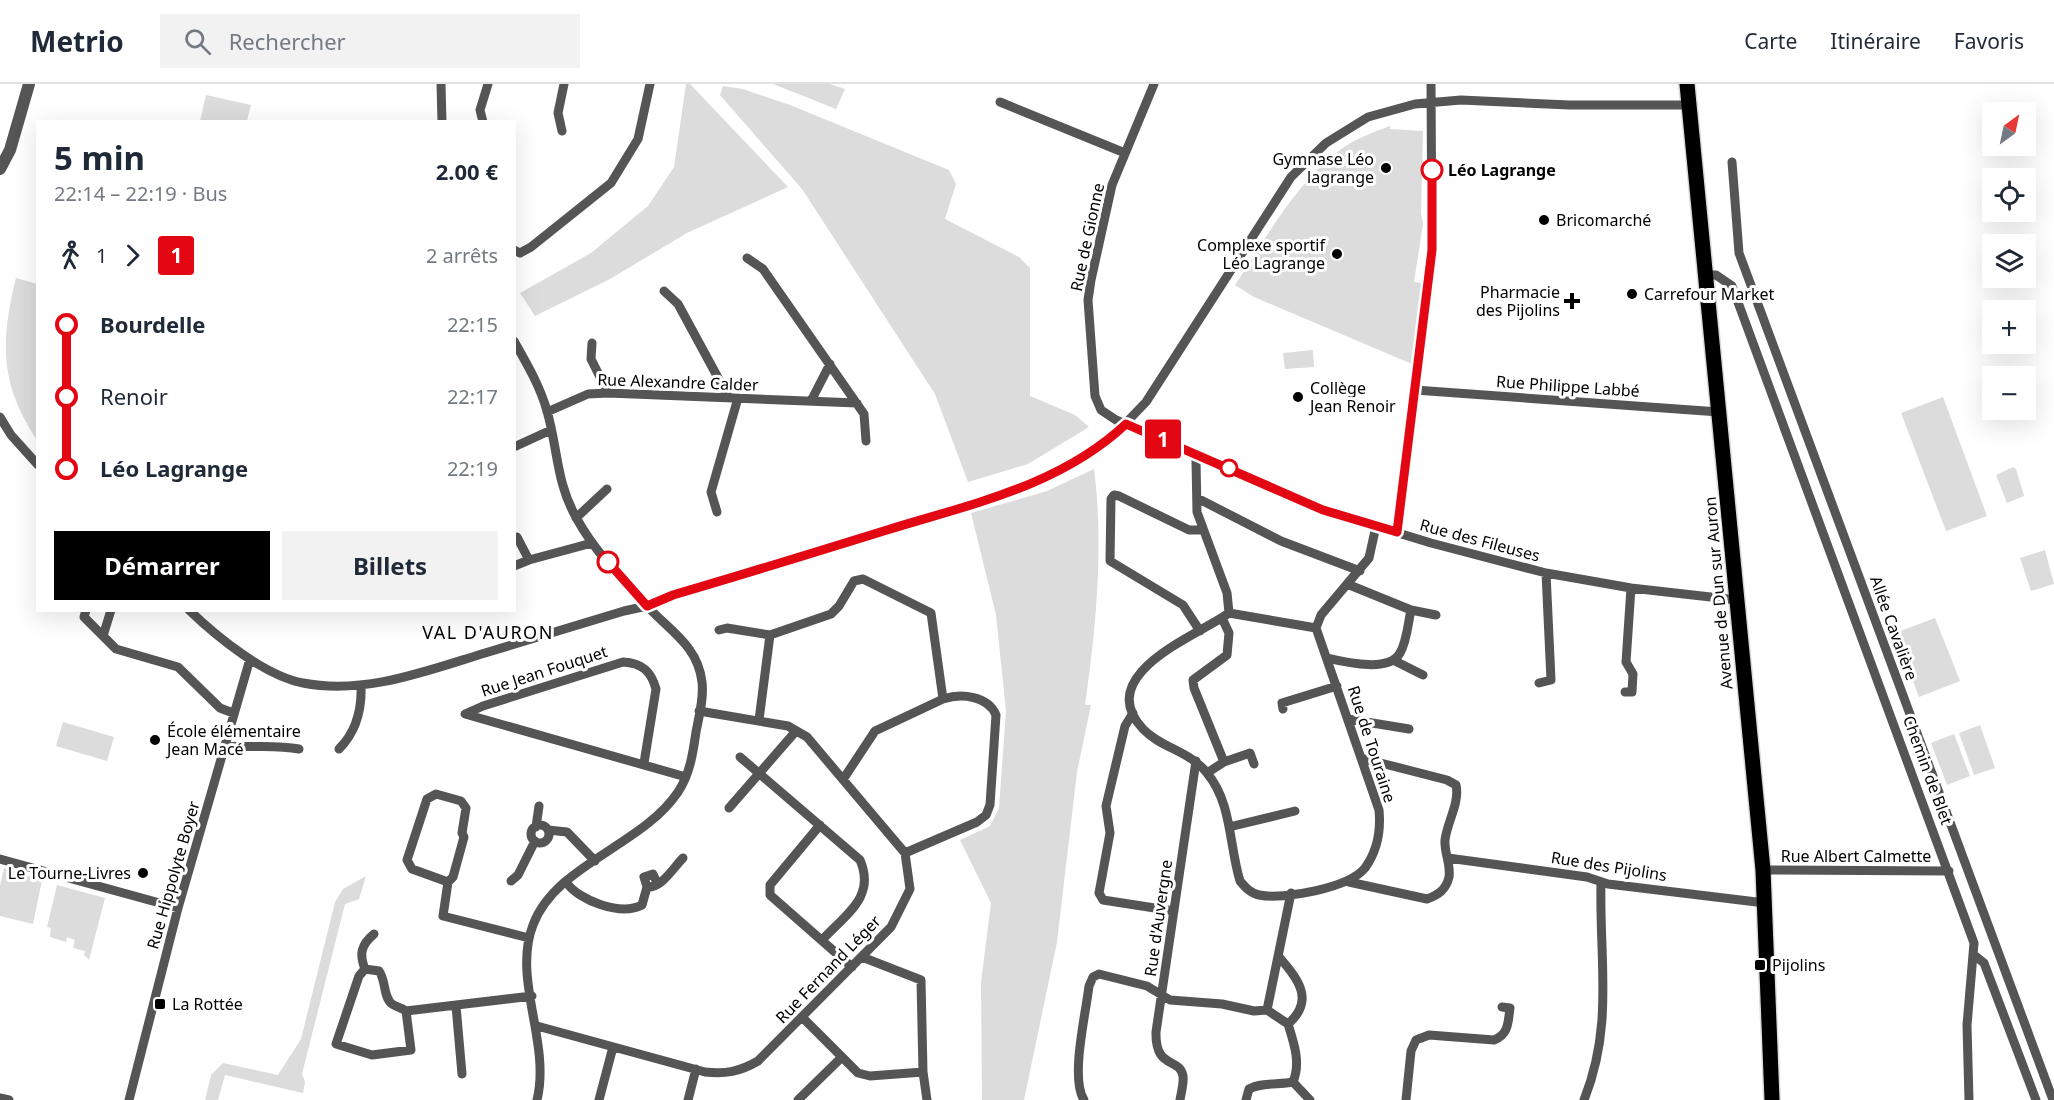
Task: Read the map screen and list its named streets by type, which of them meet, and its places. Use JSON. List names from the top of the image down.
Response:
{
  "streets": {
    "main road": ["Avenue de Dun sur Auron"],
    "street": [
      "Rue de Gionne",
      "Rue Alexandre Calder",
      "Rue Philippe Labbé",
      "Rue des Fileuses",
      "Allée Cavalière",
      "Rue Jean Fouquet",
      "Rue de Touraine",
      "Chemin de Blet",
      "Rue Albert Calmette",
      "Rue des Pijolins",
      "Rue Hippolyte Boyer",
      "Rue d'Auvergne",
      "Rue Fernand Léger"
    ]
  },
  "crossings": [
    ["Rue de Gionne", "Rue des Fileuses"],
    ["Rue Philippe Labbé", "Avenue de Dun sur Auron"],
    ["Rue des Fileuses", "Avenue de Dun sur Auron"],
    ["Avenue de Dun sur Auron", "Chemin de Blet"],
    ["Avenue de Dun sur Auron", "Rue Albert Calmette"],
    ["Avenue de Dun sur Auron", "Rue des Pijolins"],
    ["Chemin de Blet", "Rue Albert Calmette"]
  ],
  "districts": ["VAL D'AURON"],
  "places": {
    "other": [
      "Gymnase Léo lagrange",
      "Léo Lagrange",
      "Bricomarché",
      "Complexe sportif Léo Lagrange",
      "Carrefour Market",
      "Collège Jean Renoir",
      "École élémentaire Jean Macé",
      "Le Tourne-Livres"
    ],
    "health": ["Pharmacie des Pijolins"],
    "transit": ["Pijolins", "La Rottée"]
  },
  "lines": ["bus line 1"],
  "north": "top right",
  "page": {
    "header": "Metrio",
    "search": "Rechercher",
    "nav": ["Carte", "Itinéraire", "Favoris"],
    "on_map": "1",
    "map_buttons": ["+", "−"],
    "heading": ["5 min", "22:14 – 22:19 · Bus", "2.00 €"],
    "legs": ["1", "1", "2 arrêts"],
    "list": [
      {
        "name": "Bourdelle",
        "value": "22:15"
      },
      {
        "name": "Renoir",
        "value": "22:17"
      },
      {
        "name": "Léo Lagrange",
        "value": "22:19"
      }
    ],
    "buttons": ["Démarrer", "Billets"]
  }
}
